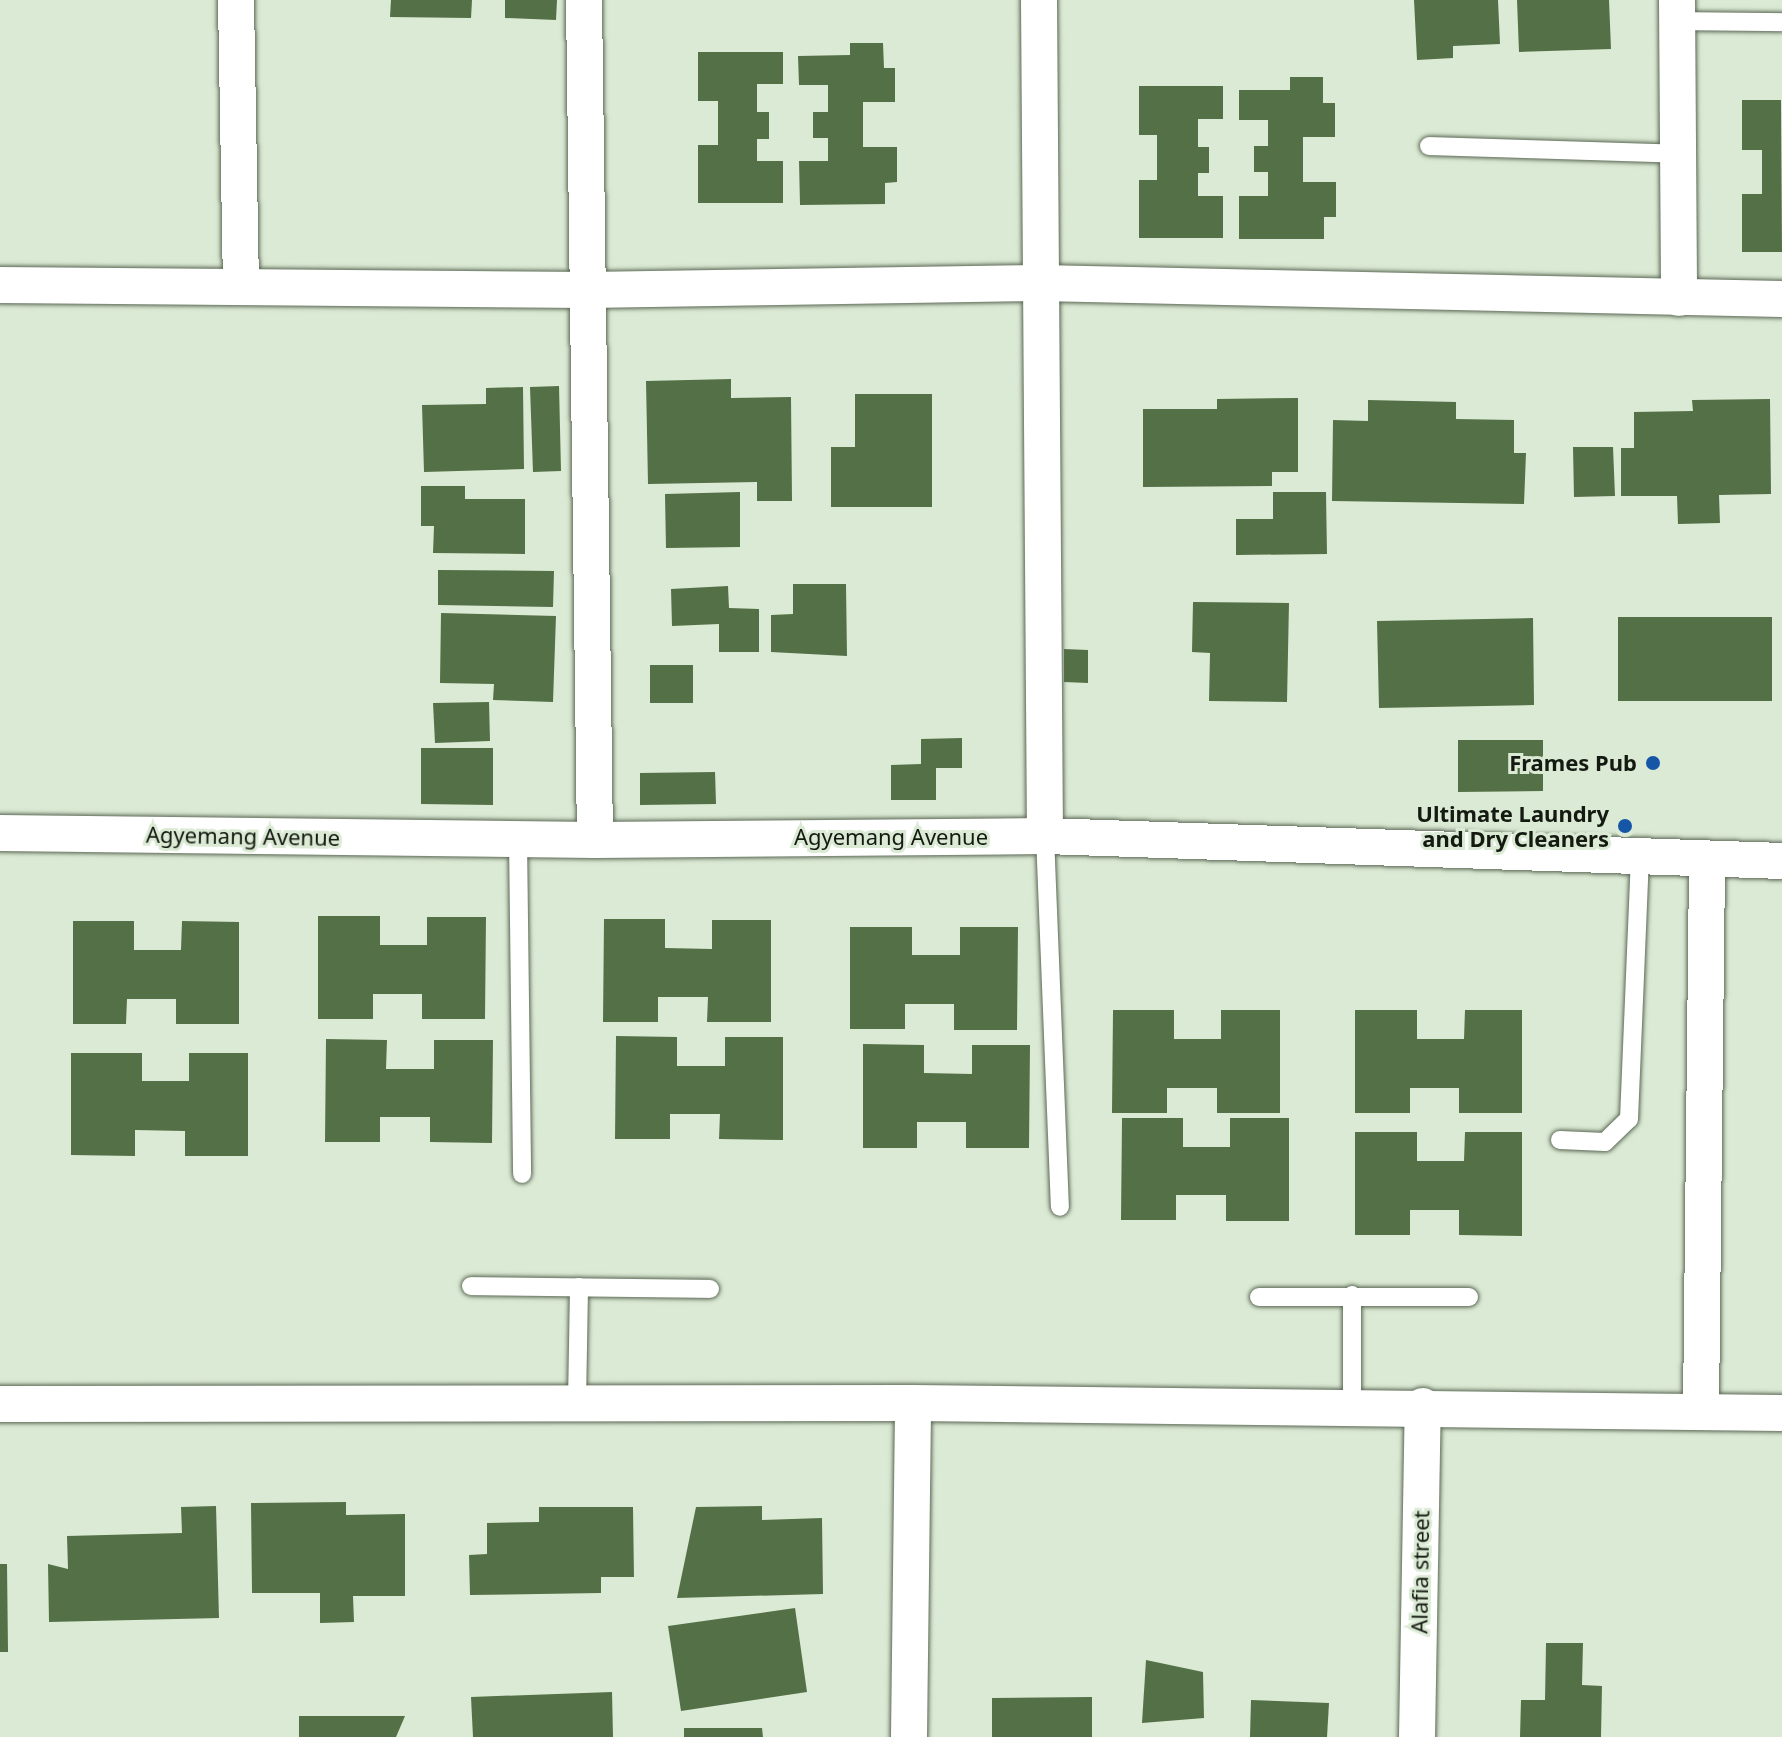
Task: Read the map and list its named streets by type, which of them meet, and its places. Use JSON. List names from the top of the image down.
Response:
{
  "streets": {
    "street": ["Agyemang Avenue", "Alafia street"]
  },
  "places": ["Frames Pub", "Ultimate Laundry and Dry Cleaners"]
}
